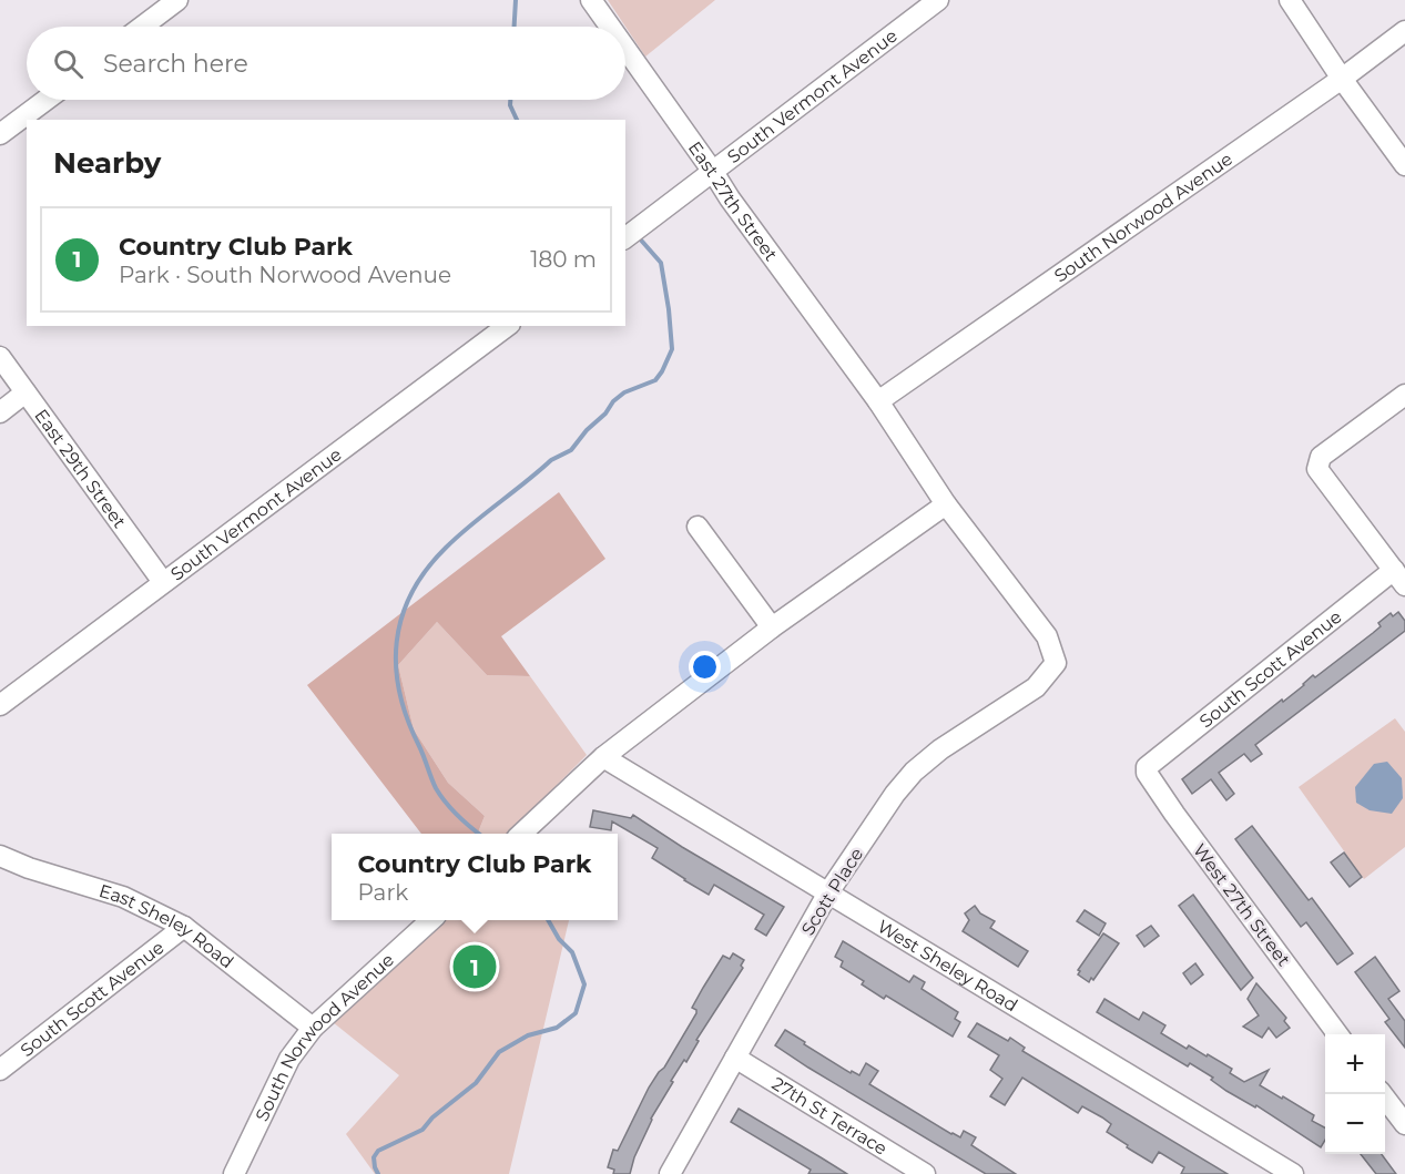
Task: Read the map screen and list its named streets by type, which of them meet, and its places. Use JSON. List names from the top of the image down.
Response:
{
  "streets": {
    "street": [
      "South Vermont Avenue",
      "East 27th Street",
      "South Norwood Avenue",
      "East 29th Street",
      "South Scott Avenue",
      "Scott Place",
      "West 27th Street",
      "East Sheley Road",
      "West Sheley Road",
      "27th St Terrace"
    ]
  },
  "crossings": [
    ["South Vermont Avenue", "East 27th Street"],
    ["South Vermont Avenue", "East 29th Street"],
    ["East 27th Street", "South Norwood Avenue"],
    ["East 27th Street", "Scott Place"],
    ["South Norwood Avenue", "East Sheley Road"],
    ["South Scott Avenue", "West 27th Street"],
    ["South Scott Avenue", "East Sheley Road"],
    ["Scott Place", "West Sheley Road"],
    ["Scott Place", "27th St Terrace"]
  ],
  "page": {
    "search": "Search here",
    "heading": "Nearby",
    "list": [
      {
        "mark": "1",
        "name": "Country Club Park",
        "note": "Park · South Norwood Avenue",
        "value": "180 m"
      }
    ],
    "popup": ["Country Club Park", "Park"],
    "pins": "1",
    "map_buttons": ["+", "−"]
  }
}
